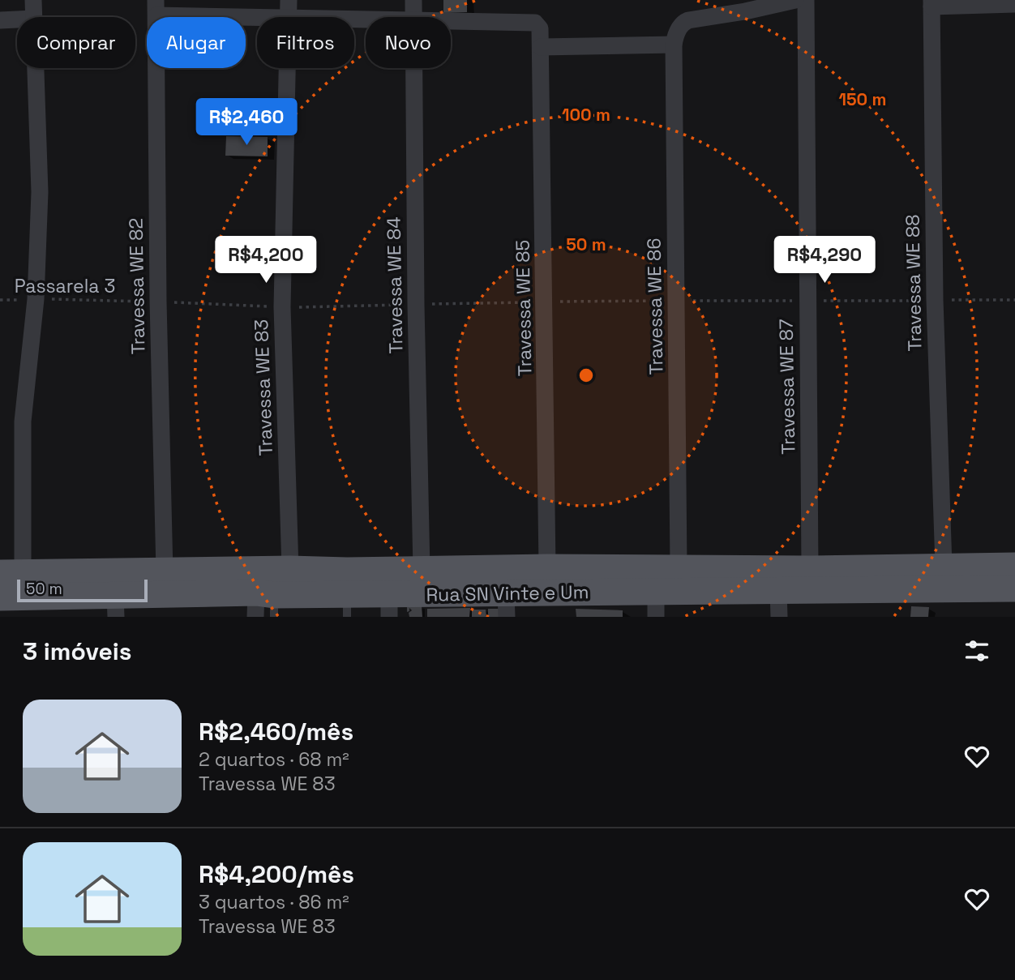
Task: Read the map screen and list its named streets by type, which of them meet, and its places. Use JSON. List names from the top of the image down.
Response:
{
  "streets": {
    "main road": ["Rua SN Vinte e Um"],
    "street": [
      "Travessa WE 88",
      "Travessa WE 84",
      "Travessa WE 82",
      "Travessa WE 86",
      "Travessa WE 85",
      "Travessa WE 87",
      "Travessa WE 83"
    ],
    "path": ["Passarela 3"]
  },
  "crossings": [
    ["Travessa WE 88", "Passarela 3"],
    ["Travessa WE 88", "Rua SN Vinte e Um"],
    ["Travessa WE 84", "Passarela 3"],
    ["Travessa WE 84", "Rua SN Vinte e Um"],
    ["Passarela 3", "Travessa WE 82"],
    ["Passarela 3", "Travessa WE 86"],
    ["Passarela 3", "Travessa WE 85"],
    ["Passarela 3", "Travessa WE 87"],
    ["Passarela 3", "Travessa WE 83"],
    ["Travessa WE 82", "Rua SN Vinte e Um"],
    ["Travessa WE 86", "Rua SN Vinte e Um"],
    ["Travessa WE 85", "Rua SN Vinte e Um"],
    ["Travessa WE 87", "Rua SN Vinte e Um"],
    ["Travessa WE 83", "Rua SN Vinte e Um"]
  ],
  "scale_bar": "50 m",
  "page": {
    "chip": [
      "Comprar",
      "Alugar",
      "Filtros",
      "Novo"
    ],
    "price": ["R$2,460", "R$4,200", "R$4,290"],
    "scale": "50 m",
    "heading": "3 imóveis",
    "list": [
      {
        "name": "R$2,460/mês",
        "note": "2 quartos · 68 m² · Travessa WE 83"
      },
      {
        "name": "R$4,200/mês",
        "note": "3 quartos · 86 m² · Travessa WE 83"
      }
    ]
  },
  "rings": ["150 m", "100 m", "50 m"]
}
